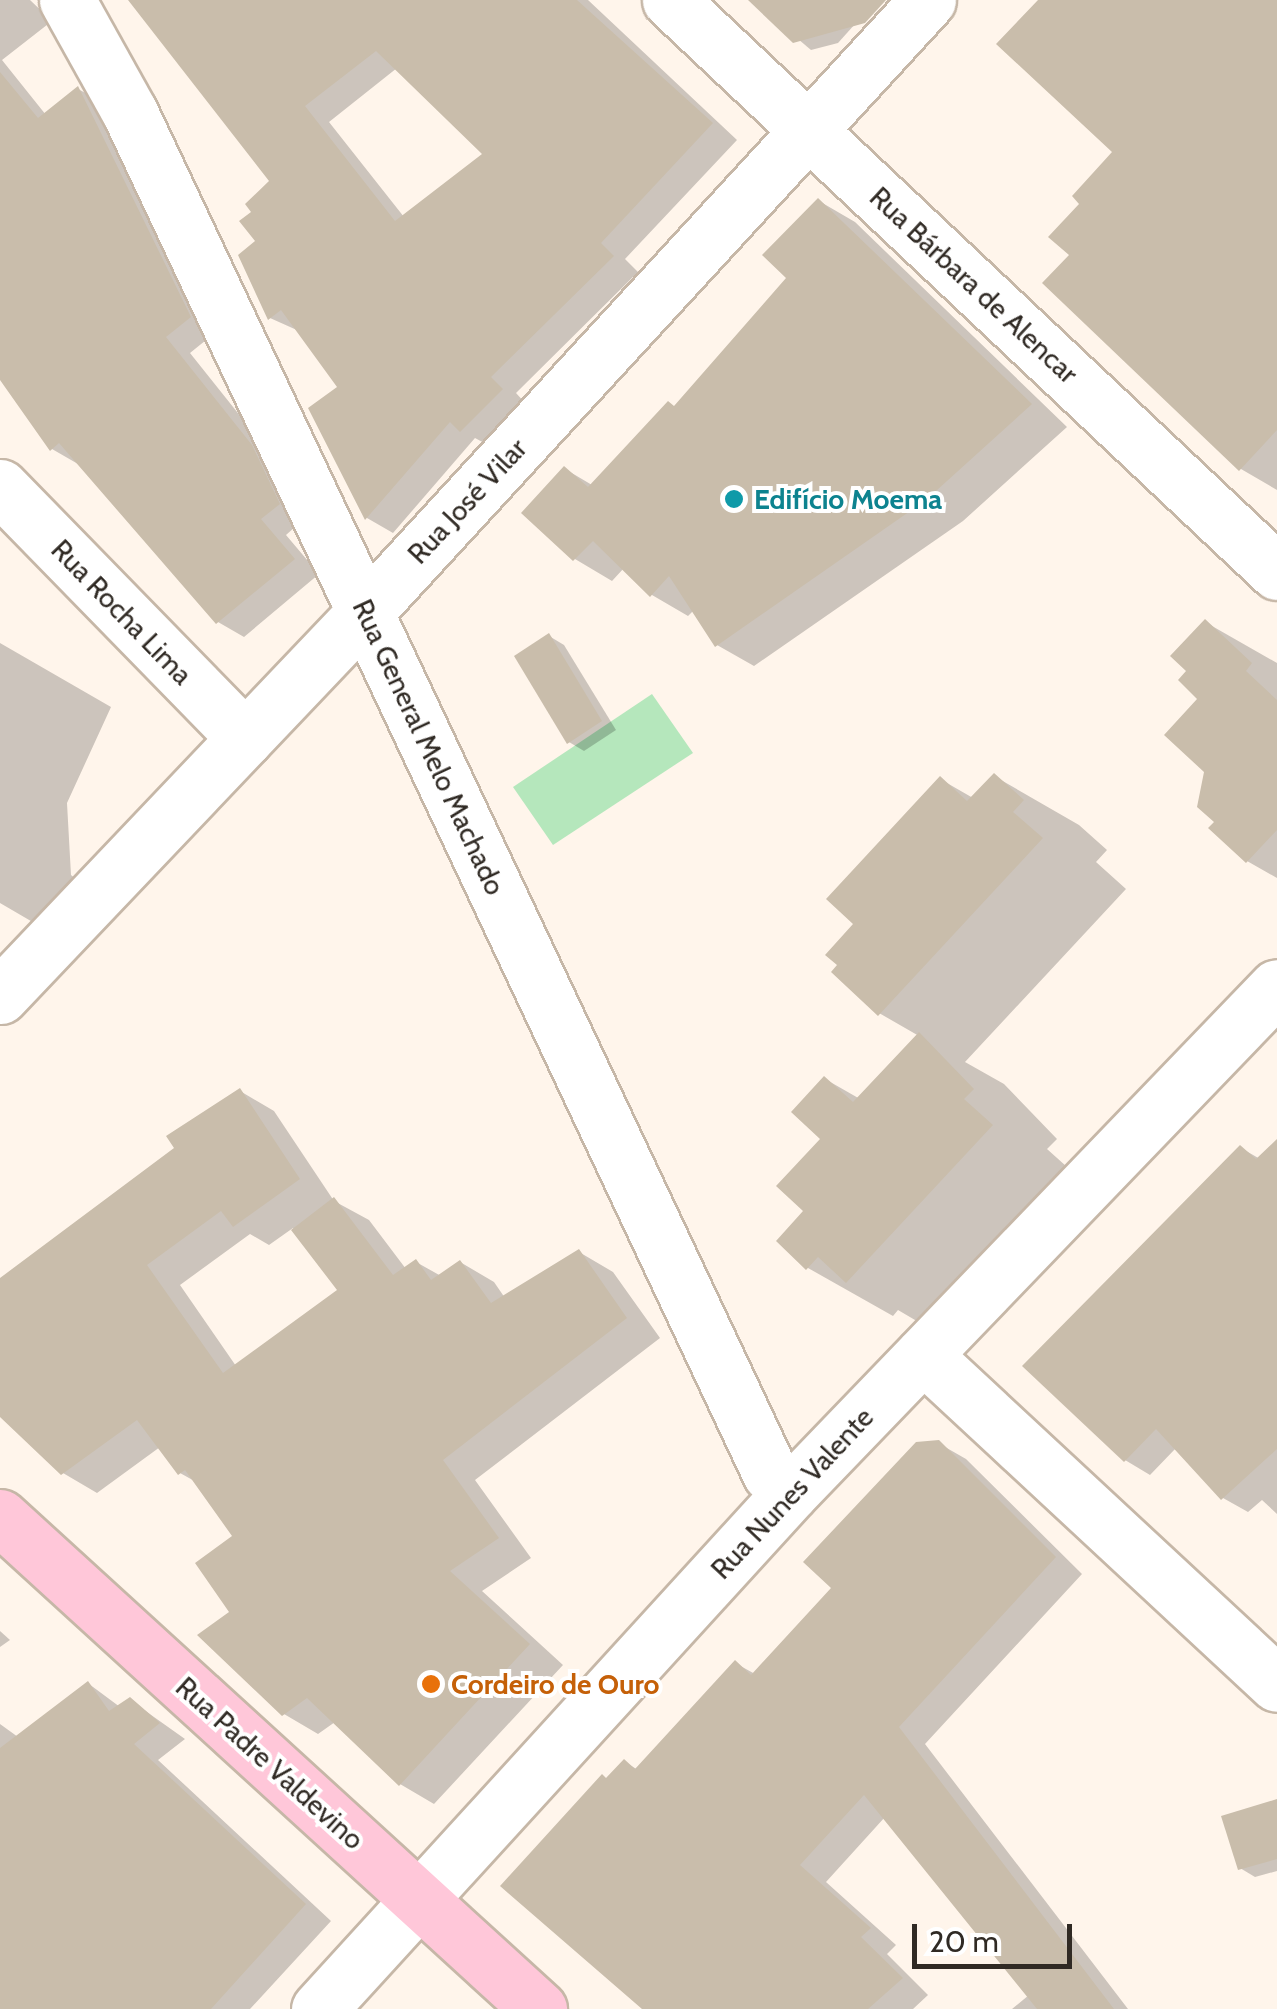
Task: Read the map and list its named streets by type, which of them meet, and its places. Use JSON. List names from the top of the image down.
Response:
{
  "streets": {
    "main road": ["Rua Padre Valdevino"],
    "street": [
      "Rua Bárbara de Alencar",
      "Rua José Vilar",
      "Rua Rocha Lima",
      "Rua General Melo Machado",
      "Rua Nunes Valente"
    ]
  },
  "crossings": [
    ["Rua Bárbara de Alencar", "Rua José Vilar"],
    ["Rua José Vilar", "Rua Rocha Lima"],
    ["Rua José Vilar", "Rua General Melo Machado"],
    ["Rua General Melo Machado", "Rua Nunes Valente"],
    ["Rua Nunes Valente", "Rua Padre Valdevino"]
  ],
  "places": ["Edifício Moema", "Cordeiro de Ouro"],
  "scale_bar": "20 m"
}
